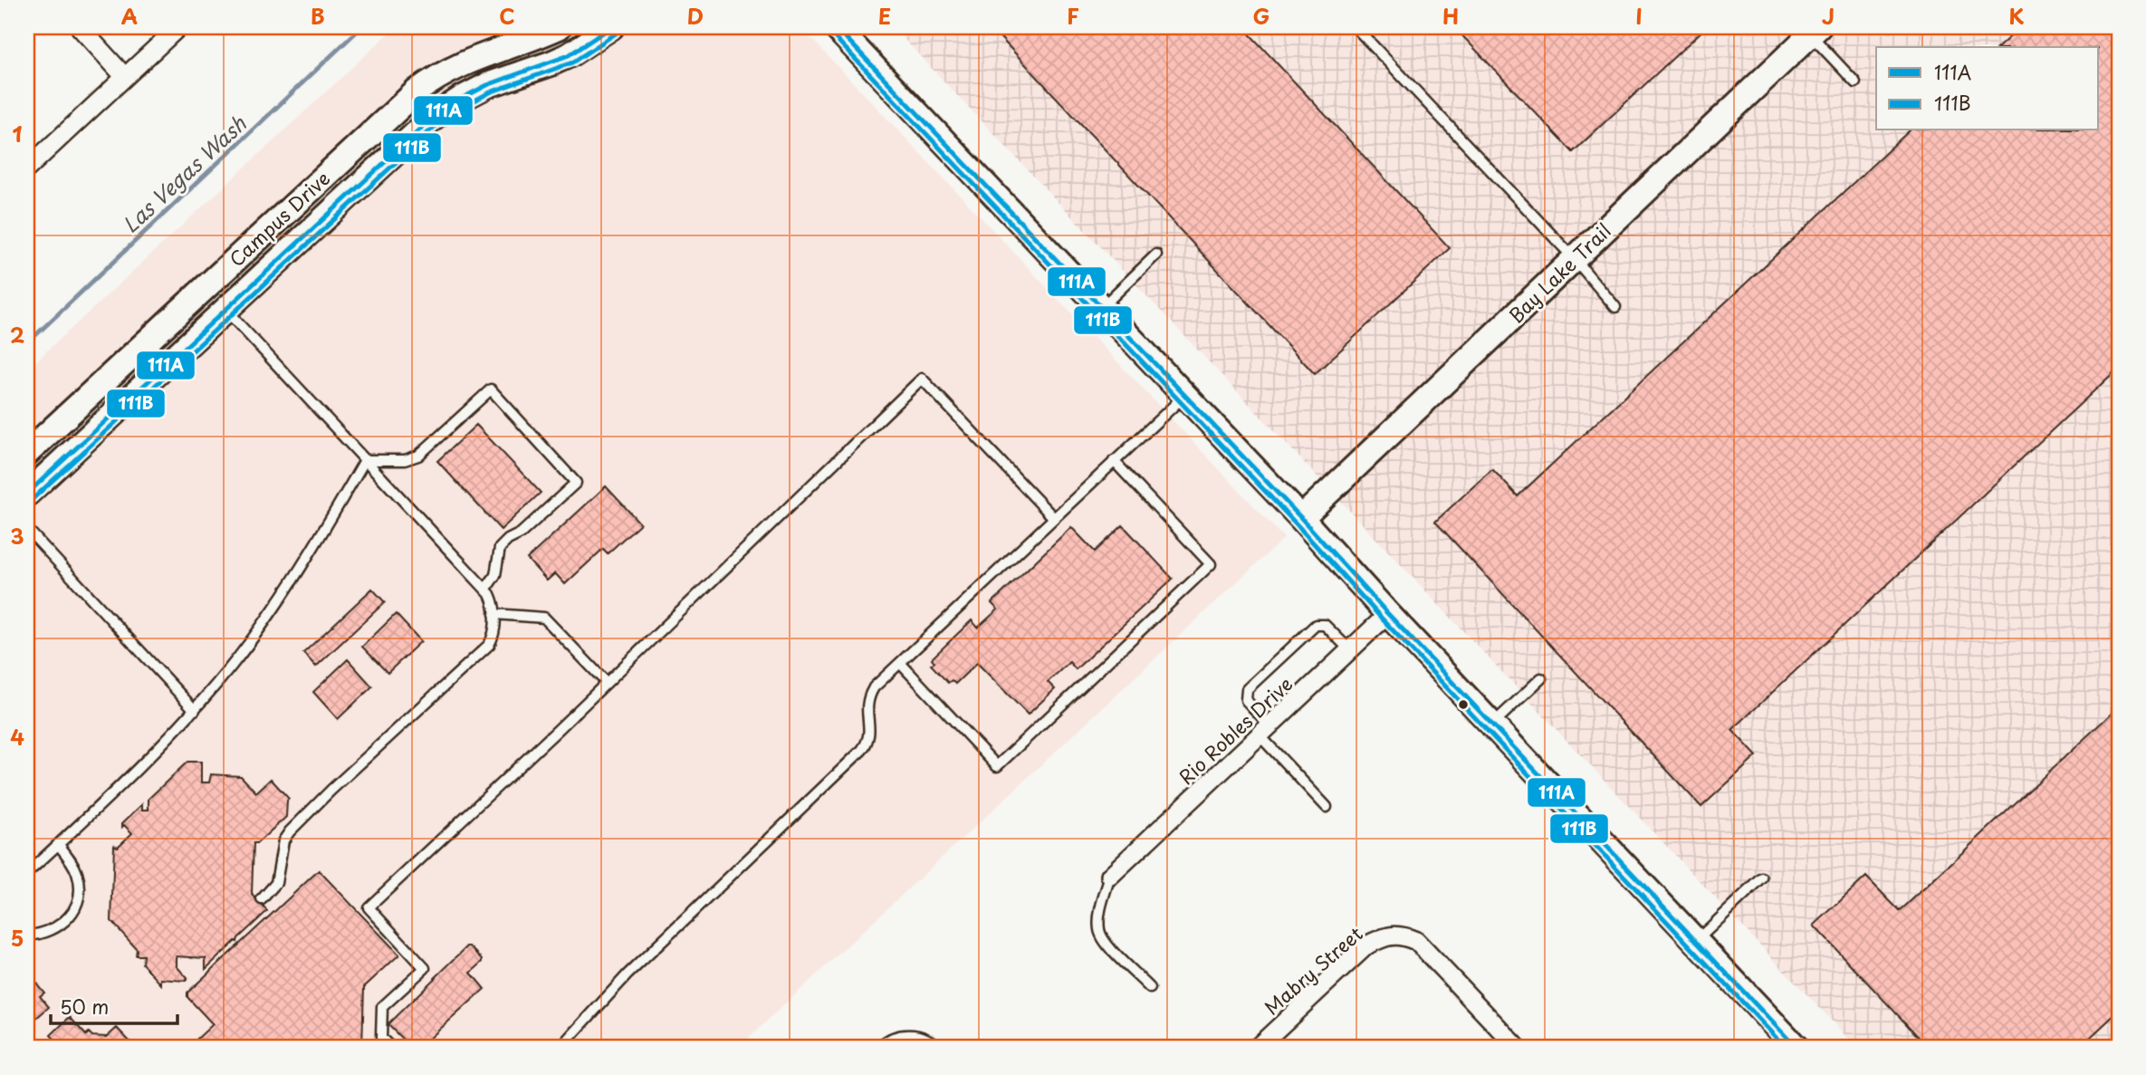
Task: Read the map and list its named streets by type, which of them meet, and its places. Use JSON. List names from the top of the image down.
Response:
{
  "streets": {
    "street": [
      "Campus Drive",
      "Bay Lake Trail",
      "Rio Robles Drive",
      "Mabry Street"
    ]
  },
  "water": ["Las Vegas Wash"],
  "lines": ["transit line 111A", "transit line 111B"],
  "legend": ["111A", "111B"],
  "scale_bar": "50 m",
  "grid": {
    "columns": [
      "A",
      "B",
      "C",
      "D",
      "E",
      "F",
      "G",
      "H",
      "I",
      "J",
      "K"
    ],
    "rows": [
      "1",
      "2",
      "3",
      "4",
      "5"
    ]
  }
}
